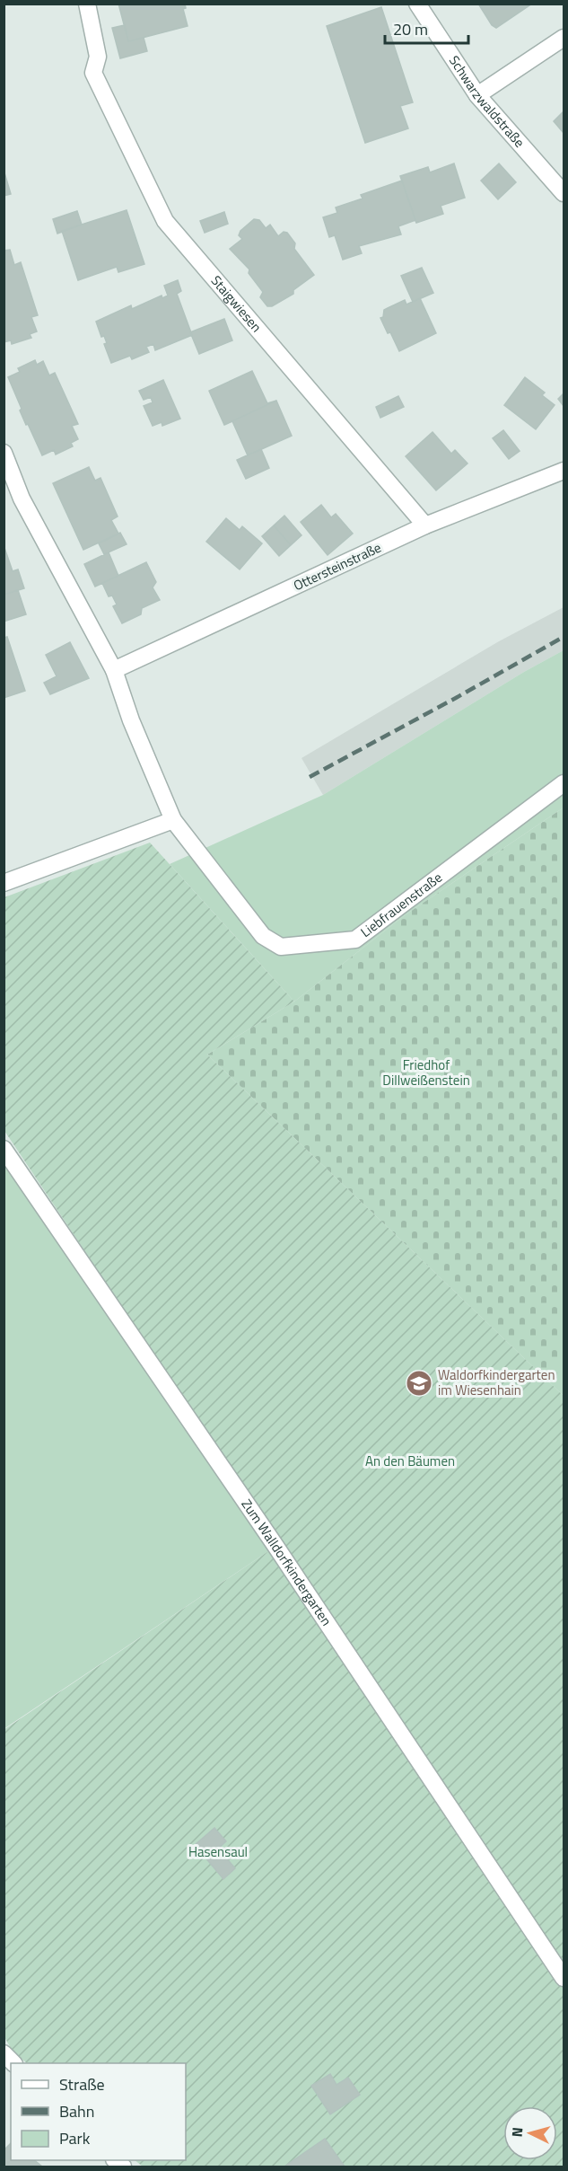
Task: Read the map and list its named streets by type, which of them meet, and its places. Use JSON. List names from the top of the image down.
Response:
{
  "streets": {
    "street": [
      "Schwarzwaldstraße",
      "Staigwiesen",
      "Ottersteinstraße",
      "Liebfrauenstraße",
      "Zum Walldorfkindergarten"
    ]
  },
  "crossings": [
    ["Staigwiesen", "Ottersteinstraße"]
  ],
  "parks": ["Friedhof Dillweißenstein", "An den Bäumen", "Hasensaul"],
  "places": {
    "school or university": ["Waldorfkindergarten im Wiesenhain"]
  },
  "legend": ["Straße", "Bahn", "Park"],
  "scale_bar": "20 m",
  "north": "left"
}
